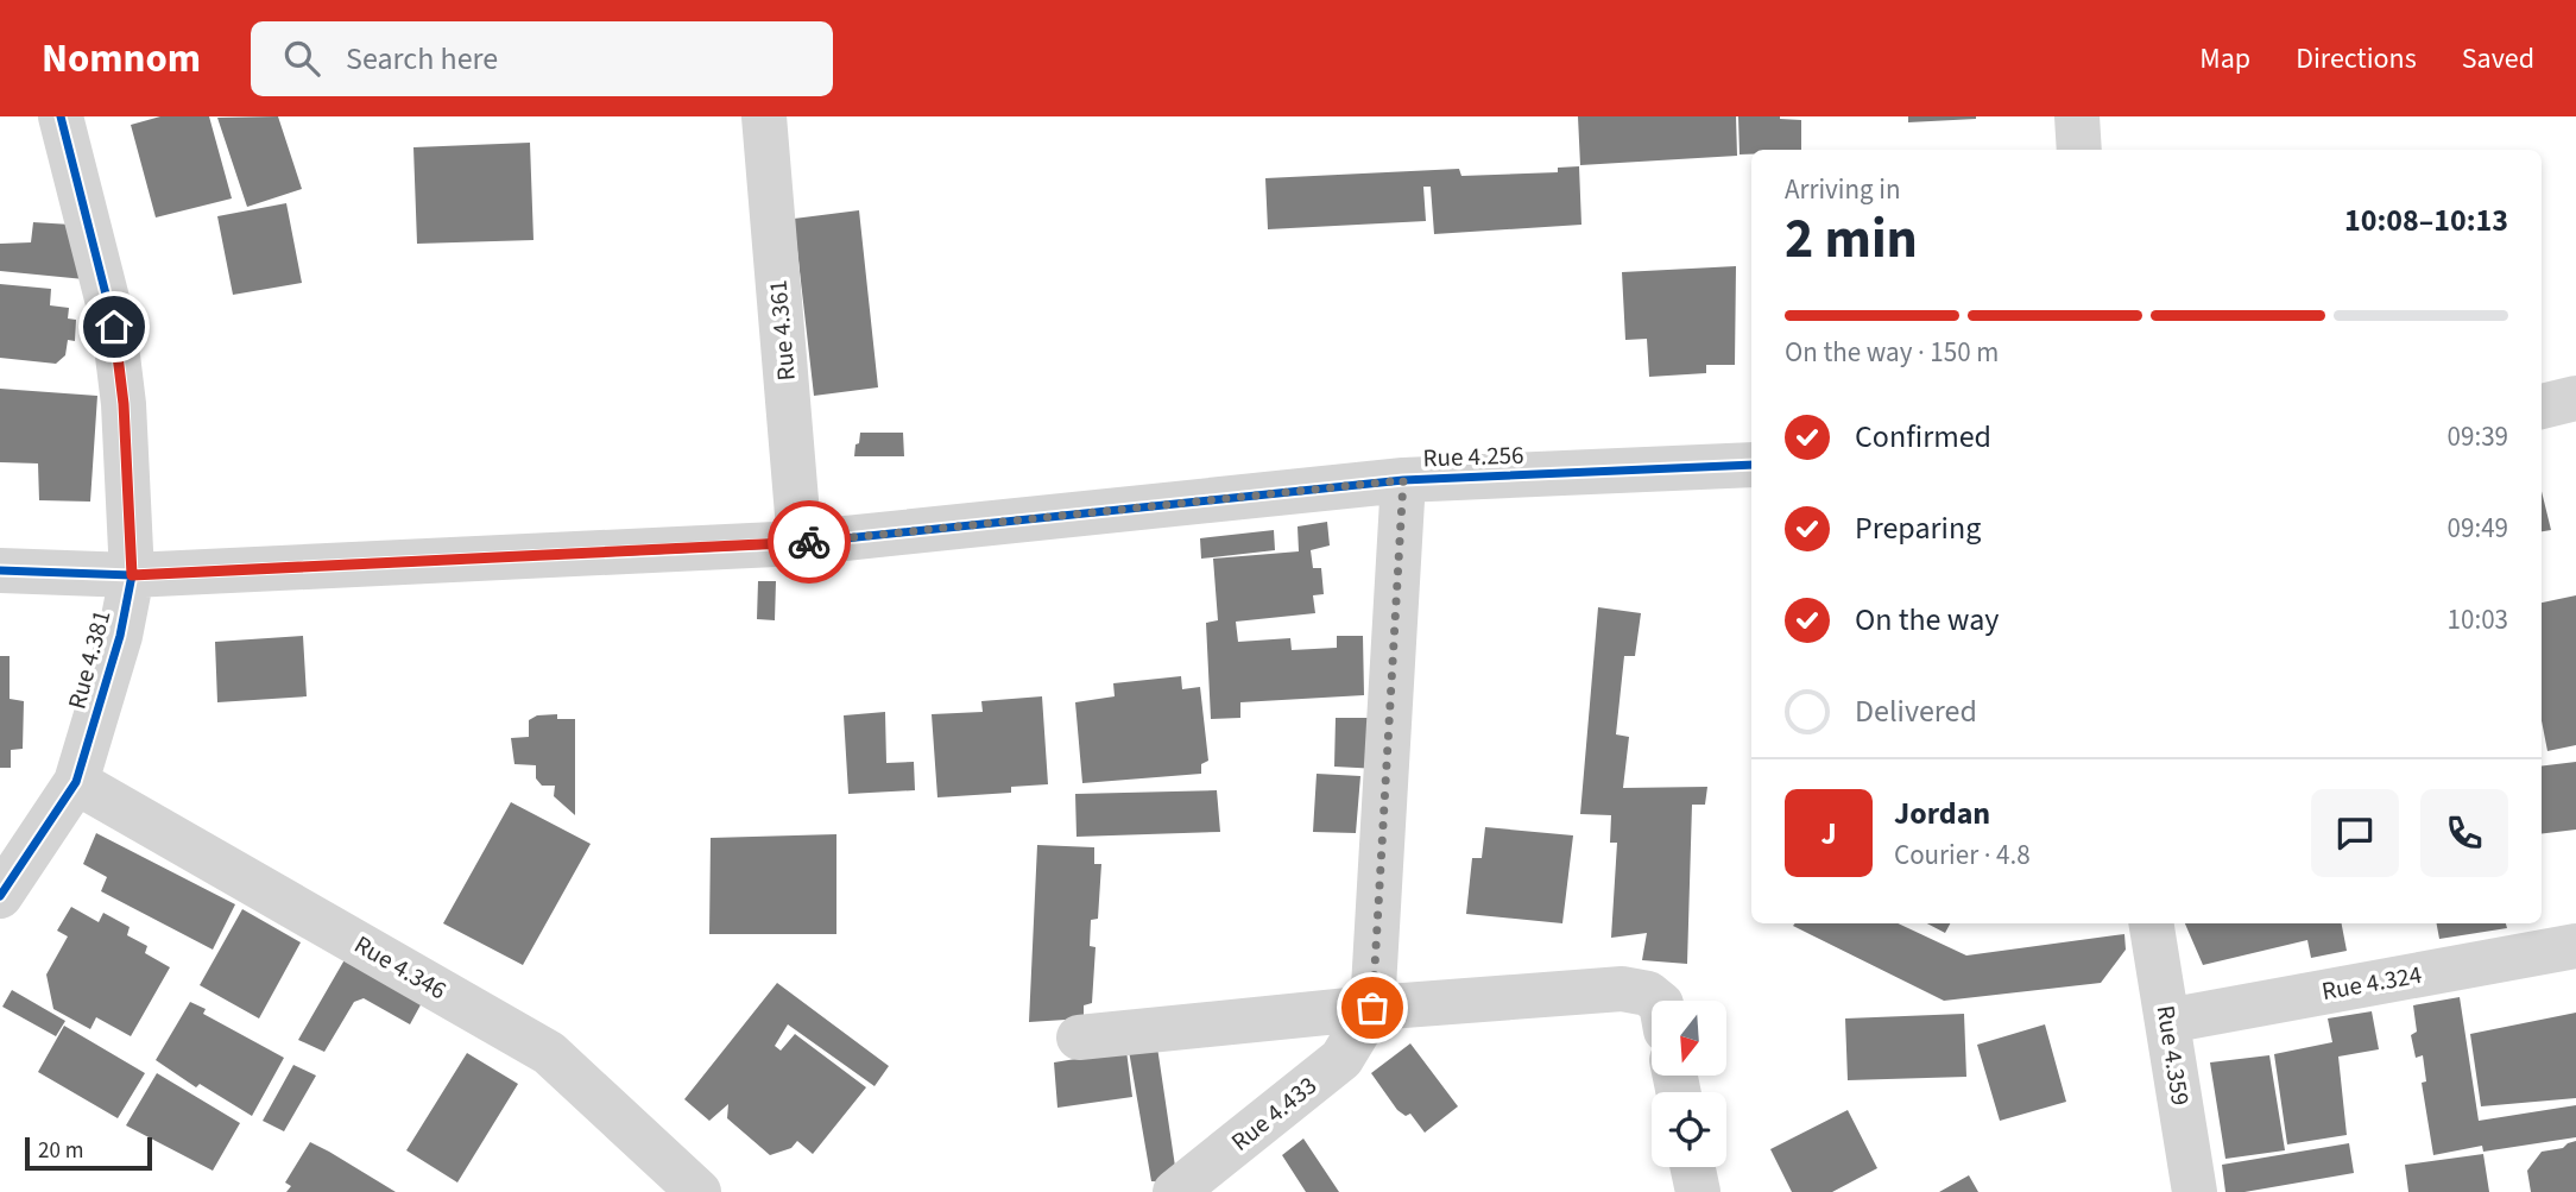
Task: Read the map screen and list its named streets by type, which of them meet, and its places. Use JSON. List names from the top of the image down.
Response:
{
  "streets": {
    "street": [
      "Rue 4.361",
      "Rue 4.256",
      "Rue 4.381",
      "Rue 4.346",
      "Rue 4.324",
      "Rue 4.359",
      "Rue 4.433"
    ]
  },
  "crossings": [
    ["Rue 4.361", "Rue 4.256"],
    ["Rue 4.256", "Rue 4.381"],
    ["Rue 4.256", "Rue 4.433"],
    ["Rue 4.381", "Rue 4.346"],
    ["Rue 4.324", "Rue 4.359"]
  ],
  "scale_bar": "20 m",
  "north": "bottom",
  "page": {
    "header": "Nomnom",
    "search": "Search here",
    "nav": ["Map", "Directions", "Saved"],
    "heading": ["2 min", "Arriving in", "10:08–10:13"],
    "panel": ["Jordan", "Courier · 4.8"],
    "bar": "On the way · 150 m",
    "list": [
      ["Confirmed", "09:39"],
      ["Preparing", "09:49"],
      ["On the way", "10:03"],
      "Delivered"
    ],
    "round": "J",
    "scale": "20 m"
  }
}
